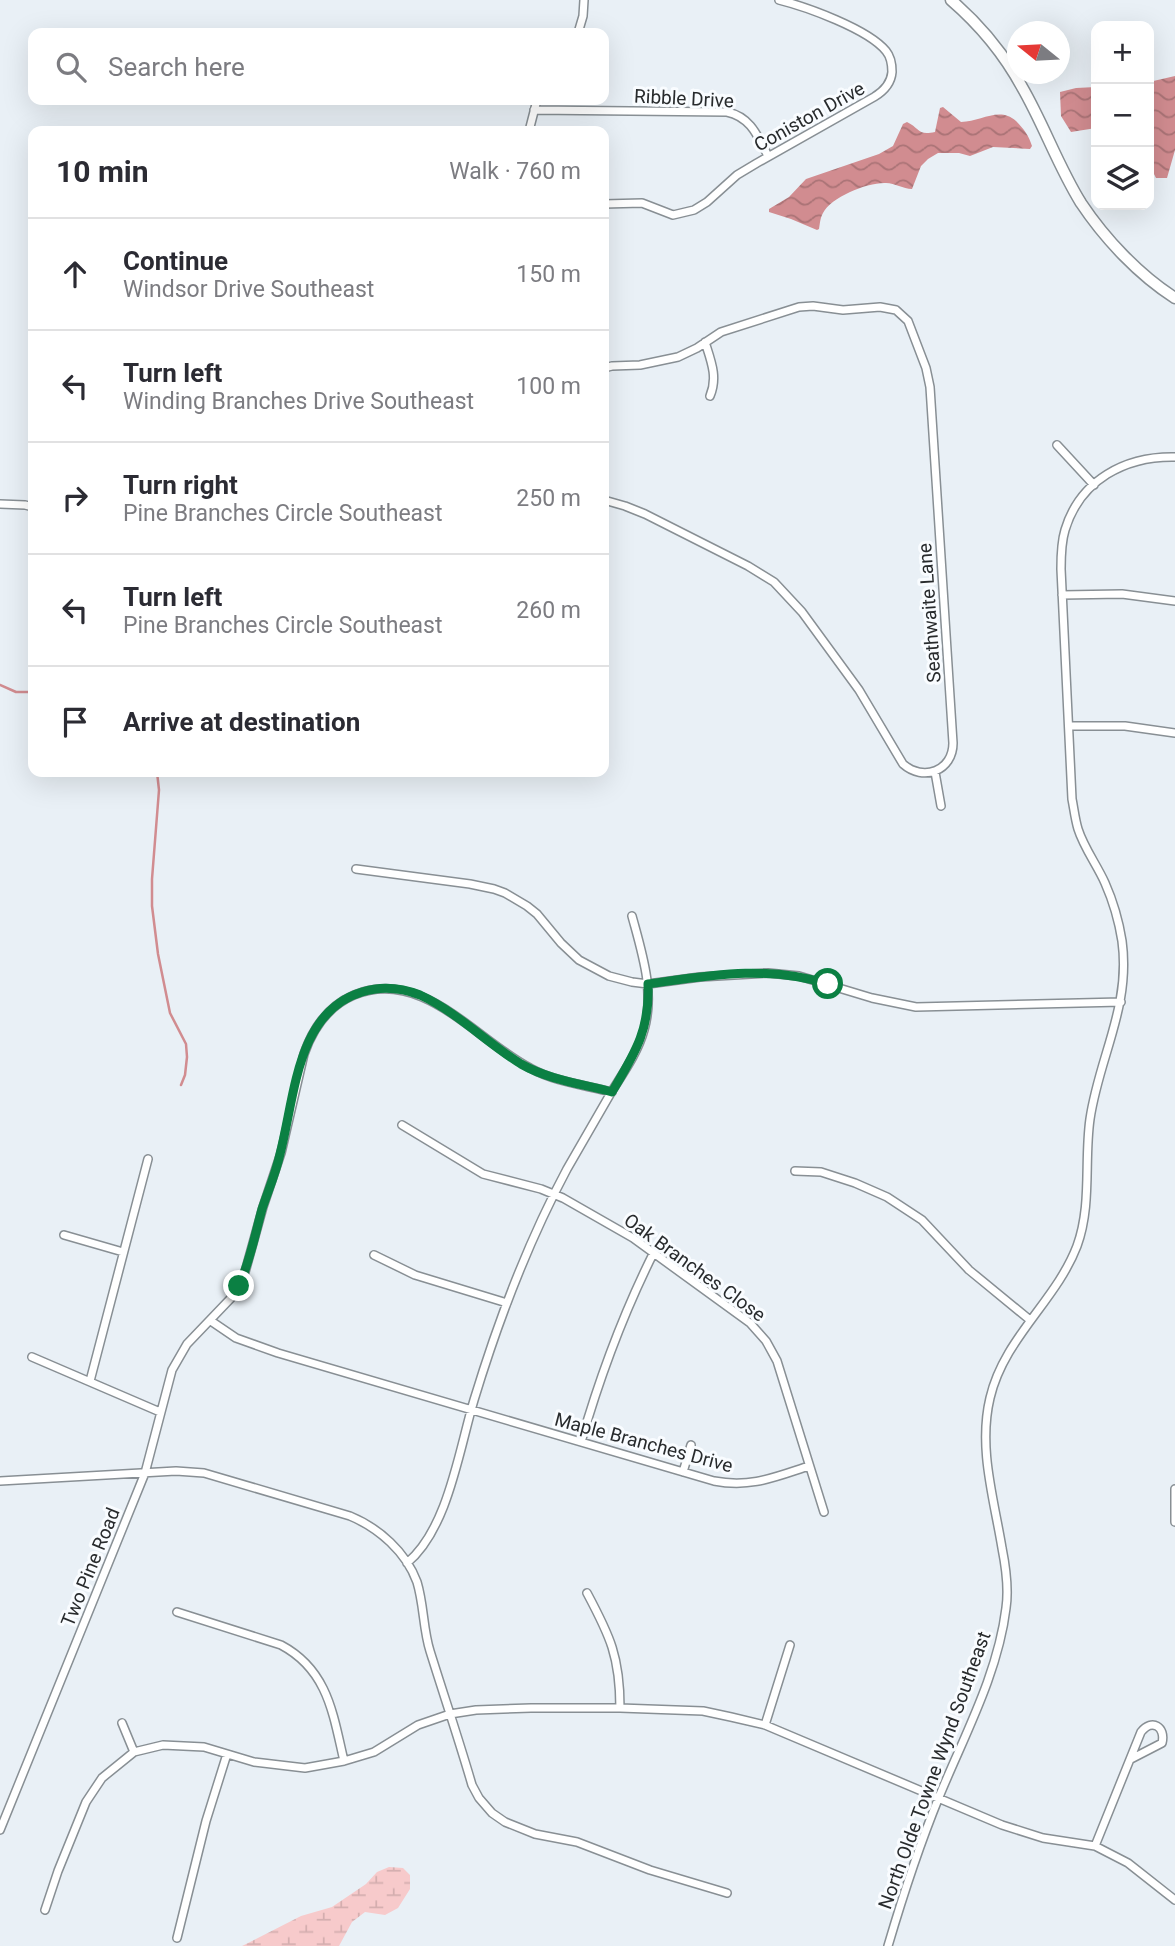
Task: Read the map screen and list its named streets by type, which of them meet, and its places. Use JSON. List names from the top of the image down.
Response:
{
  "streets": {
    "street": [
      "Ribble Drive",
      "Coniston Drive",
      "Seathwaite Lane",
      "Oak Branches Close",
      "Maple Branches Drive",
      "Two Pine Road",
      "North Olde Towne Wynd Southeast"
    ]
  },
  "crossings": [
    ["Ribble Drive", "Coniston Drive"],
    ["Oak Branches Close", "Maple Branches Drive"],
    ["Maple Branches Drive", "Two Pine Road"]
  ],
  "north": "left",
  "page": {
    "map_buttons": ["+", "−"],
    "search": "Search here",
    "heading": ["10 min", "Walk · 760 m"],
    "list": [
      ["Continue", "Windsor Drive Southeast", "150 m"],
      ["Turn left", "Winding Branches Drive Southeast", "100 m"],
      ["Turn right", "Pine Branches Circle Southeast", "250 m"],
      ["Turn left", "Pine Branches Circle Southeast", "260 m"],
      "Arrive at destination"
    ]
  }
}
